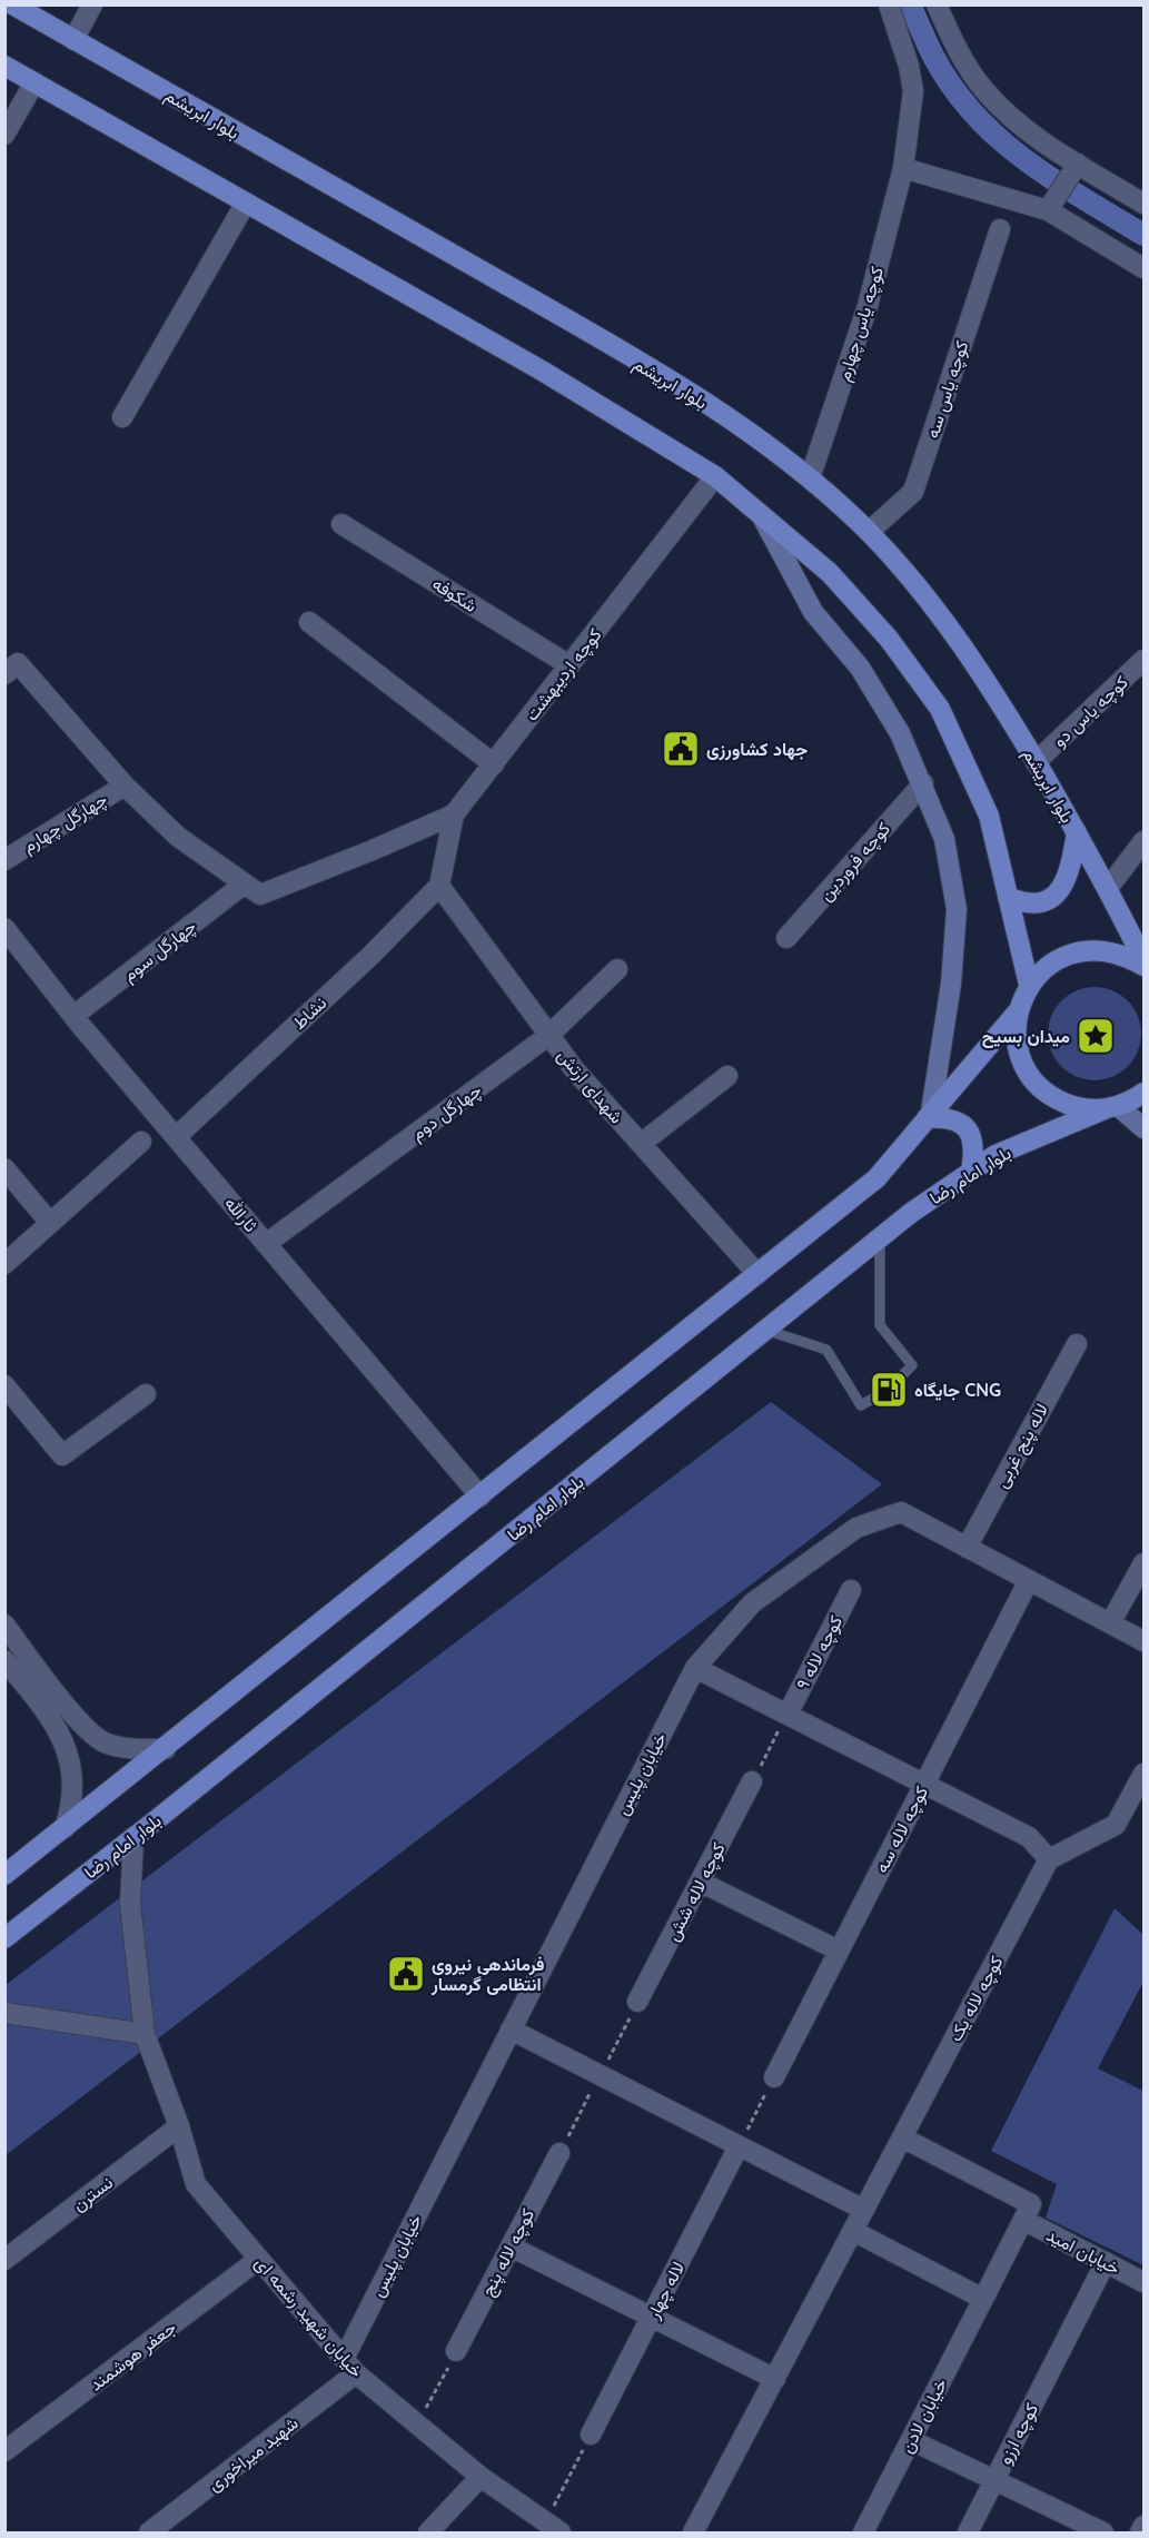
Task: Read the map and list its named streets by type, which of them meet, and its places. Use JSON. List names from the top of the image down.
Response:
{
  "streets": {
    "main road": ["بلوار ابریشم", "بلوار امام رضا"],
    "street": [
      "کوچه یاس چهارم",
      "کوچه یاس سه",
      "شکوفه",
      "کوچه اردیبهشت",
      "کوچه یاس دو",
      "چهارگل چهارم",
      "کوچه فروردین",
      "چهارگل سوم",
      "نشاط",
      "شهدای ارتش",
      "چهارگل دوم",
      "ثارالله",
      "لاله پنج غربی",
      "کوچه لاله ۹",
      "خیابان پلیس",
      "کوچه لاله سه",
      "کوچه لاله شش",
      "کوچه لاله یک",
      "نسترن",
      "خیابان امید",
      "کوچه لاله پنج",
      "لاله چهار",
      "خیابان شهید رشمه ای",
      "جعفر هوشمند",
      "خیابان لادن",
      "کوچه ارزو",
      "شهید میراخوری"
    ]
  },
  "crossings": [
    ["بلوار ابریشم", "کوچه یاس چهارم"],
    ["بلوار ابریشم", "کوچه یاس سه"],
    ["بلوار ابریشم", "کوچه یاس دو"],
    ["شکوفه", "کوچه اردیبهشت"],
    ["کوچه اردیبهشت", "نشاط"],
    ["کوچه اردیبهشت", "شهدای ارتش"],
    ["چهارگل سوم", "ثارالله"],
    ["نشاط", "شهدای ارتش"],
    ["نشاط", "ثارالله"],
    ["شهدای ارتش", "چهارگل دوم"],
    ["چهارگل دوم", "ثارالله"],
    ["بلوار امام رضا", "خیابان شهید رشمه ای"],
    ["لاله پنج غربی", "خیابان پلیس"],
    ["خیابان پلیس", "کوچه لاله سه"],
    ["خیابان پلیس", "خیابان شهید رشمه ای"],
    ["خیابان پلیس", "شهید میراخوری"],
    ["نسترن", "خیابان شهید رشمه ای"],
    ["خیابان امید", "خیابان لادن"],
    ["خیابان امید", "کوچه ارزو"],
    ["خیابان شهید رشمه ای", "جعفر هوشمند"],
    ["خیابان شهید رشمه ای", "شهید میراخوری"]
  ],
  "places": {
    "public building": ["جهاد کشاورزی", "فرماندهی نیروی انتظامی گرمسار"],
    "place": ["میدان بسیح"],
    "fuel station": ["جایگاه CNG"]
  }
}
